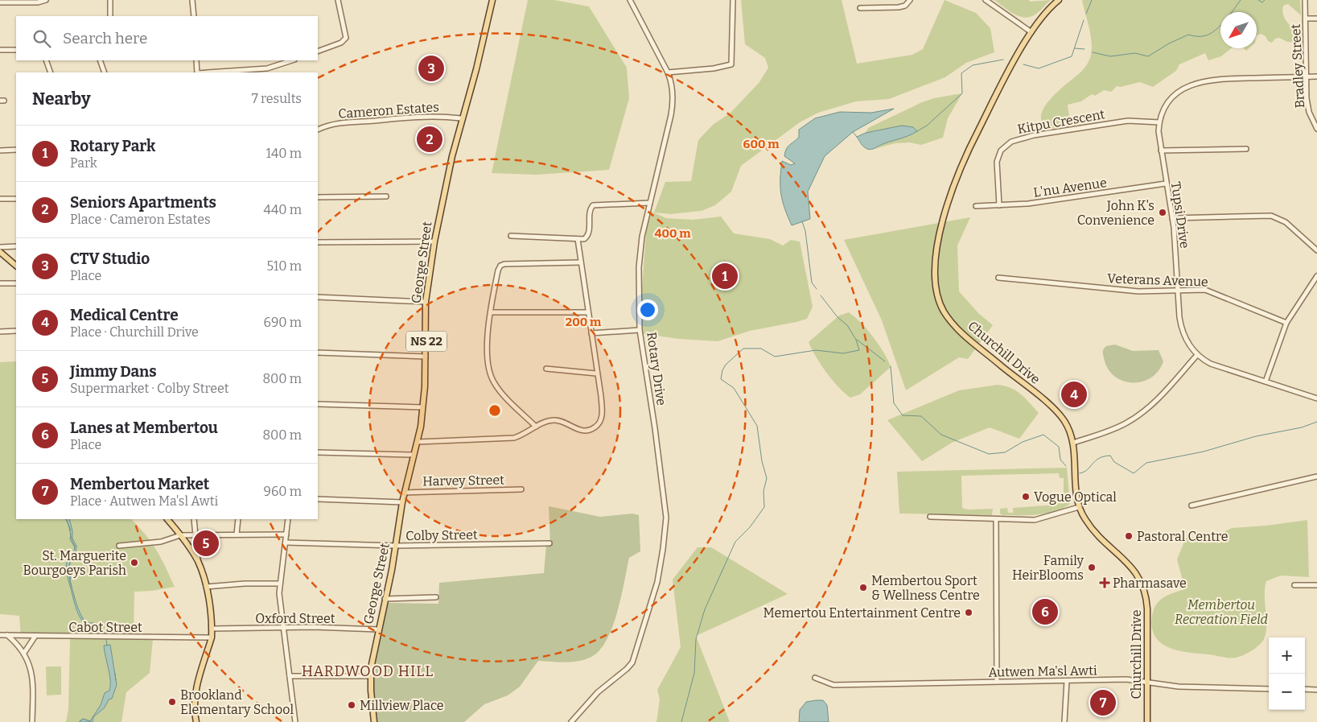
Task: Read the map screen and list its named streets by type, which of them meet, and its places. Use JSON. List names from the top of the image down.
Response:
{
  "streets": {
    "main road": ["George Street", "NS 22", "Churchill Drive"],
    "street": [
      "Bradley Street",
      "Cameron Estates",
      "Kitpu Crescent",
      "L'nu Avenue",
      "Tupsi Drive",
      "Veterans Avenue",
      "Rotary Drive",
      "Harvey Street",
      "Colby Street",
      "Oxford Street",
      "Cabot Street",
      "Autwen Ma'sl Awti"
    ]
  },
  "crossings": [
    ["Bradley Street", "Tupsi Drive"],
    ["Cameron Estates", "George Street"],
    ["Kitpu Crescent", "L'nu Avenue"],
    ["Kitpu Crescent", "Tupsi Drive"],
    ["L'nu Avenue", "Tupsi Drive"],
    ["Tupsi Drive", "Veterans Avenue"],
    ["George Street", "Harvey Street"],
    ["George Street", "Colby Street"],
    ["George Street", "Oxford Street"],
    ["Churchill Drive", "Autwen Ma'sl Awti"]
  ],
  "districts": ["HARDWOOD HILL"],
  "parks": ["Membertou Recreation Field"],
  "places": {
    "other": [
      "John K's Convenience",
      "Vogue Optical",
      "Pastoral Centre",
      "St. Marguerite Bourgoeys Parish",
      "Family HeirBlooms",
      "Membertou Sport & Wellness Centre",
      "Memertou Entertainment Centre",
      "Brookland Elementary School",
      "Millview Place"
    ],
    "health": ["Pharmasave"]
  },
  "north": "bottom left",
  "page": {
    "search": "Search here",
    "pins": [
      "3",
      "2",
      "1",
      "4",
      "5",
      "6",
      "7"
    ],
    "heading": ["Nearby", "7 results"],
    "list": [
      {
        "mark": "1",
        "name": "Rotary Park",
        "note": "Park",
        "value": "140 m"
      },
      {
        "mark": "2",
        "name": "Seniors Apartments",
        "note": "Place · Cameron Estates",
        "value": "440 m"
      },
      {
        "mark": "3",
        "name": "CTV Studio",
        "note": "Place",
        "value": "510 m"
      },
      {
        "mark": "4",
        "name": "Medical Centre",
        "note": "Place · Churchill Drive",
        "value": "690 m"
      },
      {
        "mark": "5",
        "name": "Jimmy Dans",
        "note": "Supermarket · Colby Street",
        "value": "800 m"
      },
      {
        "mark": "6",
        "name": "Lanes at Membertou",
        "note": "Place",
        "value": "800 m"
      },
      {
        "mark": "7",
        "name": "Membertou Market",
        "note": "Place · Autwen Ma'sl Awti",
        "value": "960 m"
      }
    ],
    "map_buttons": ["+", "−"]
  },
  "rings": ["600 m", "400 m", "200 m"]
}
